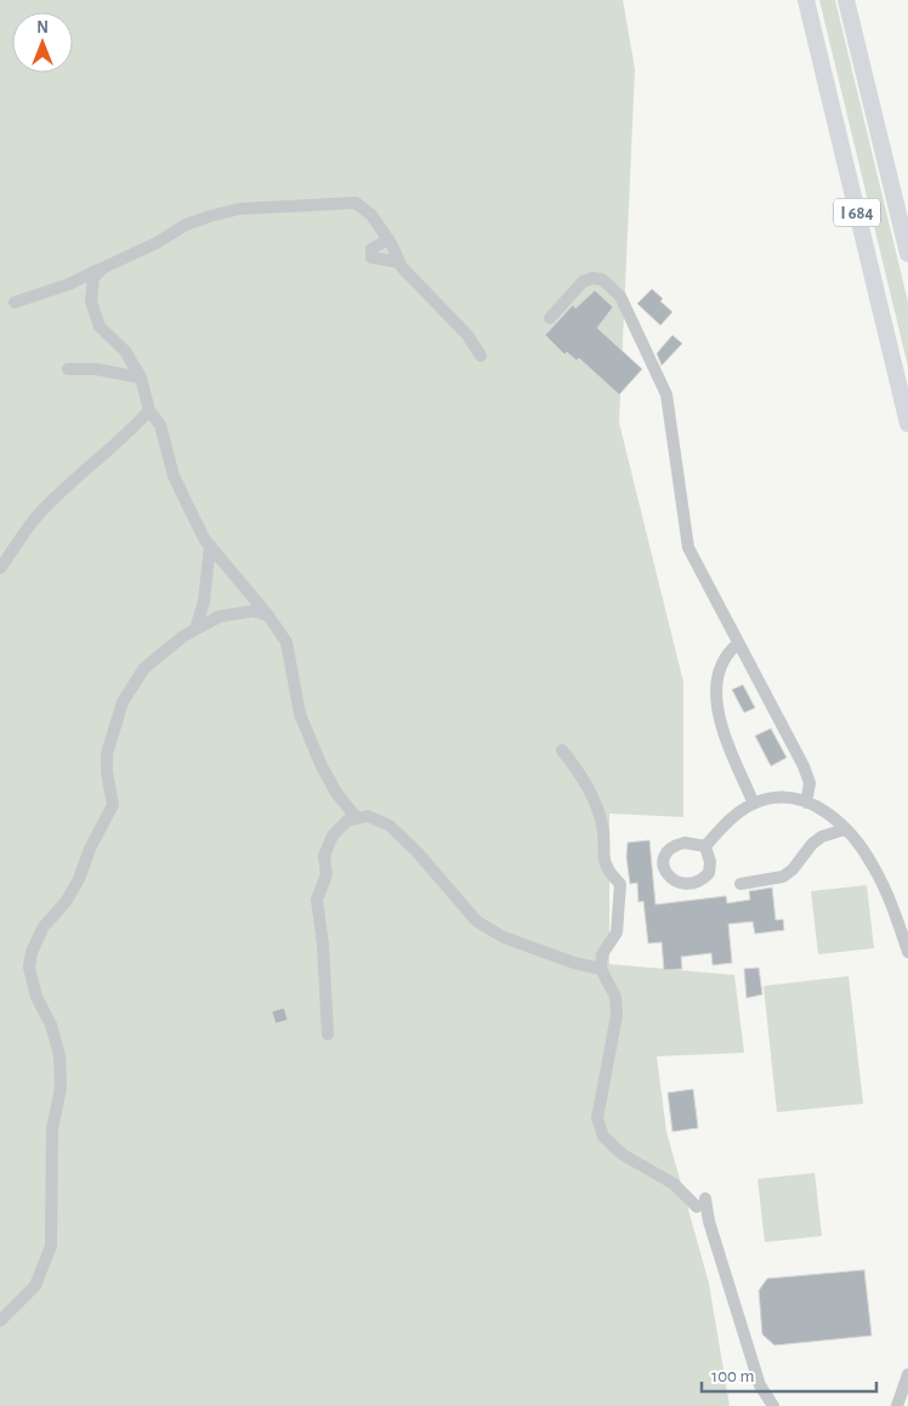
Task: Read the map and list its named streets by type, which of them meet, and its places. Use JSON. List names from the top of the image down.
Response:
{
  "streets": {
    "highway": ["I 684"]
  },
  "scale_bar": "100 m",
  "north": "top"
}
